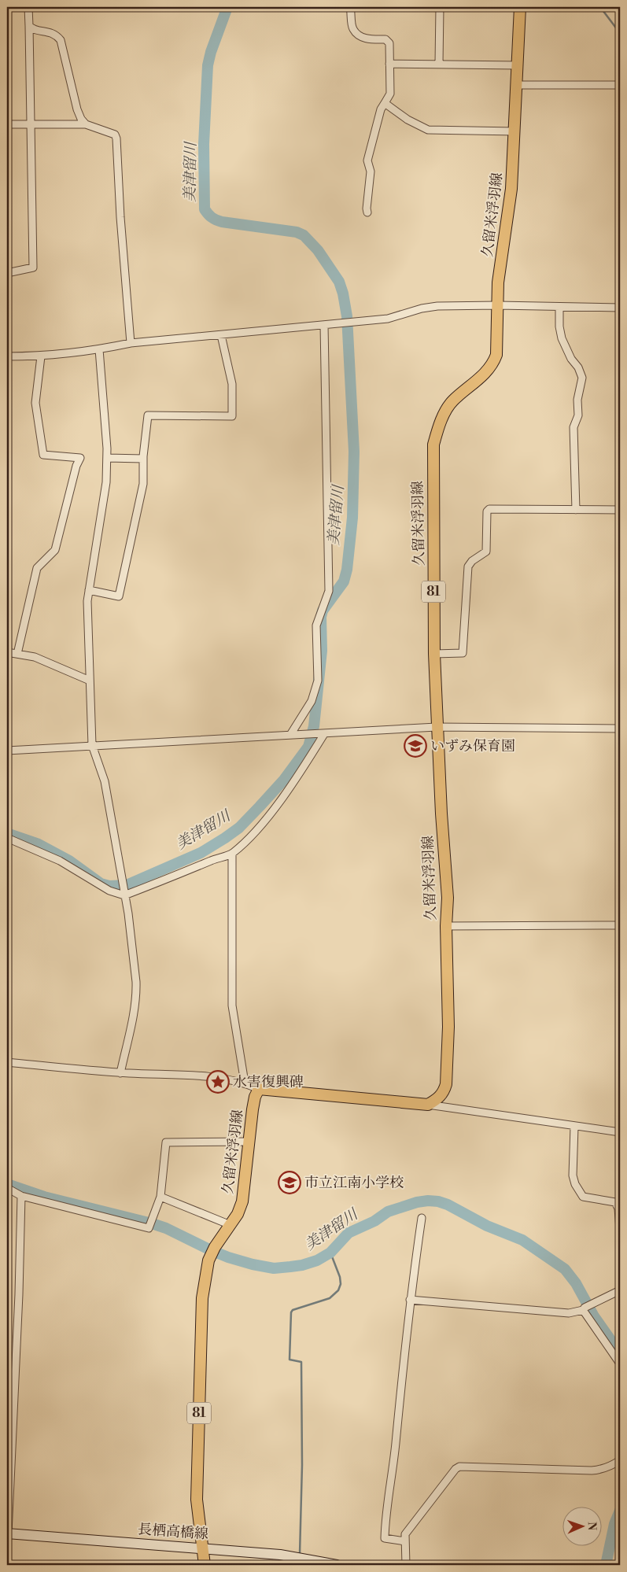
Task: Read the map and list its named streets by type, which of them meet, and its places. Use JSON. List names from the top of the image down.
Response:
{
  "streets": {
    "main road": ["久留米浮羽線", "81", "長栖高橋線"]
  },
  "crossings": [
    ["久留米浮羽線", "長栖高橋線"]
  ],
  "water": ["美津留川"],
  "places": {
    "school or university": ["いずみ保育園", "市立江南小学校"],
    "place": ["水害復興碑"]
  },
  "north": "right"
}
